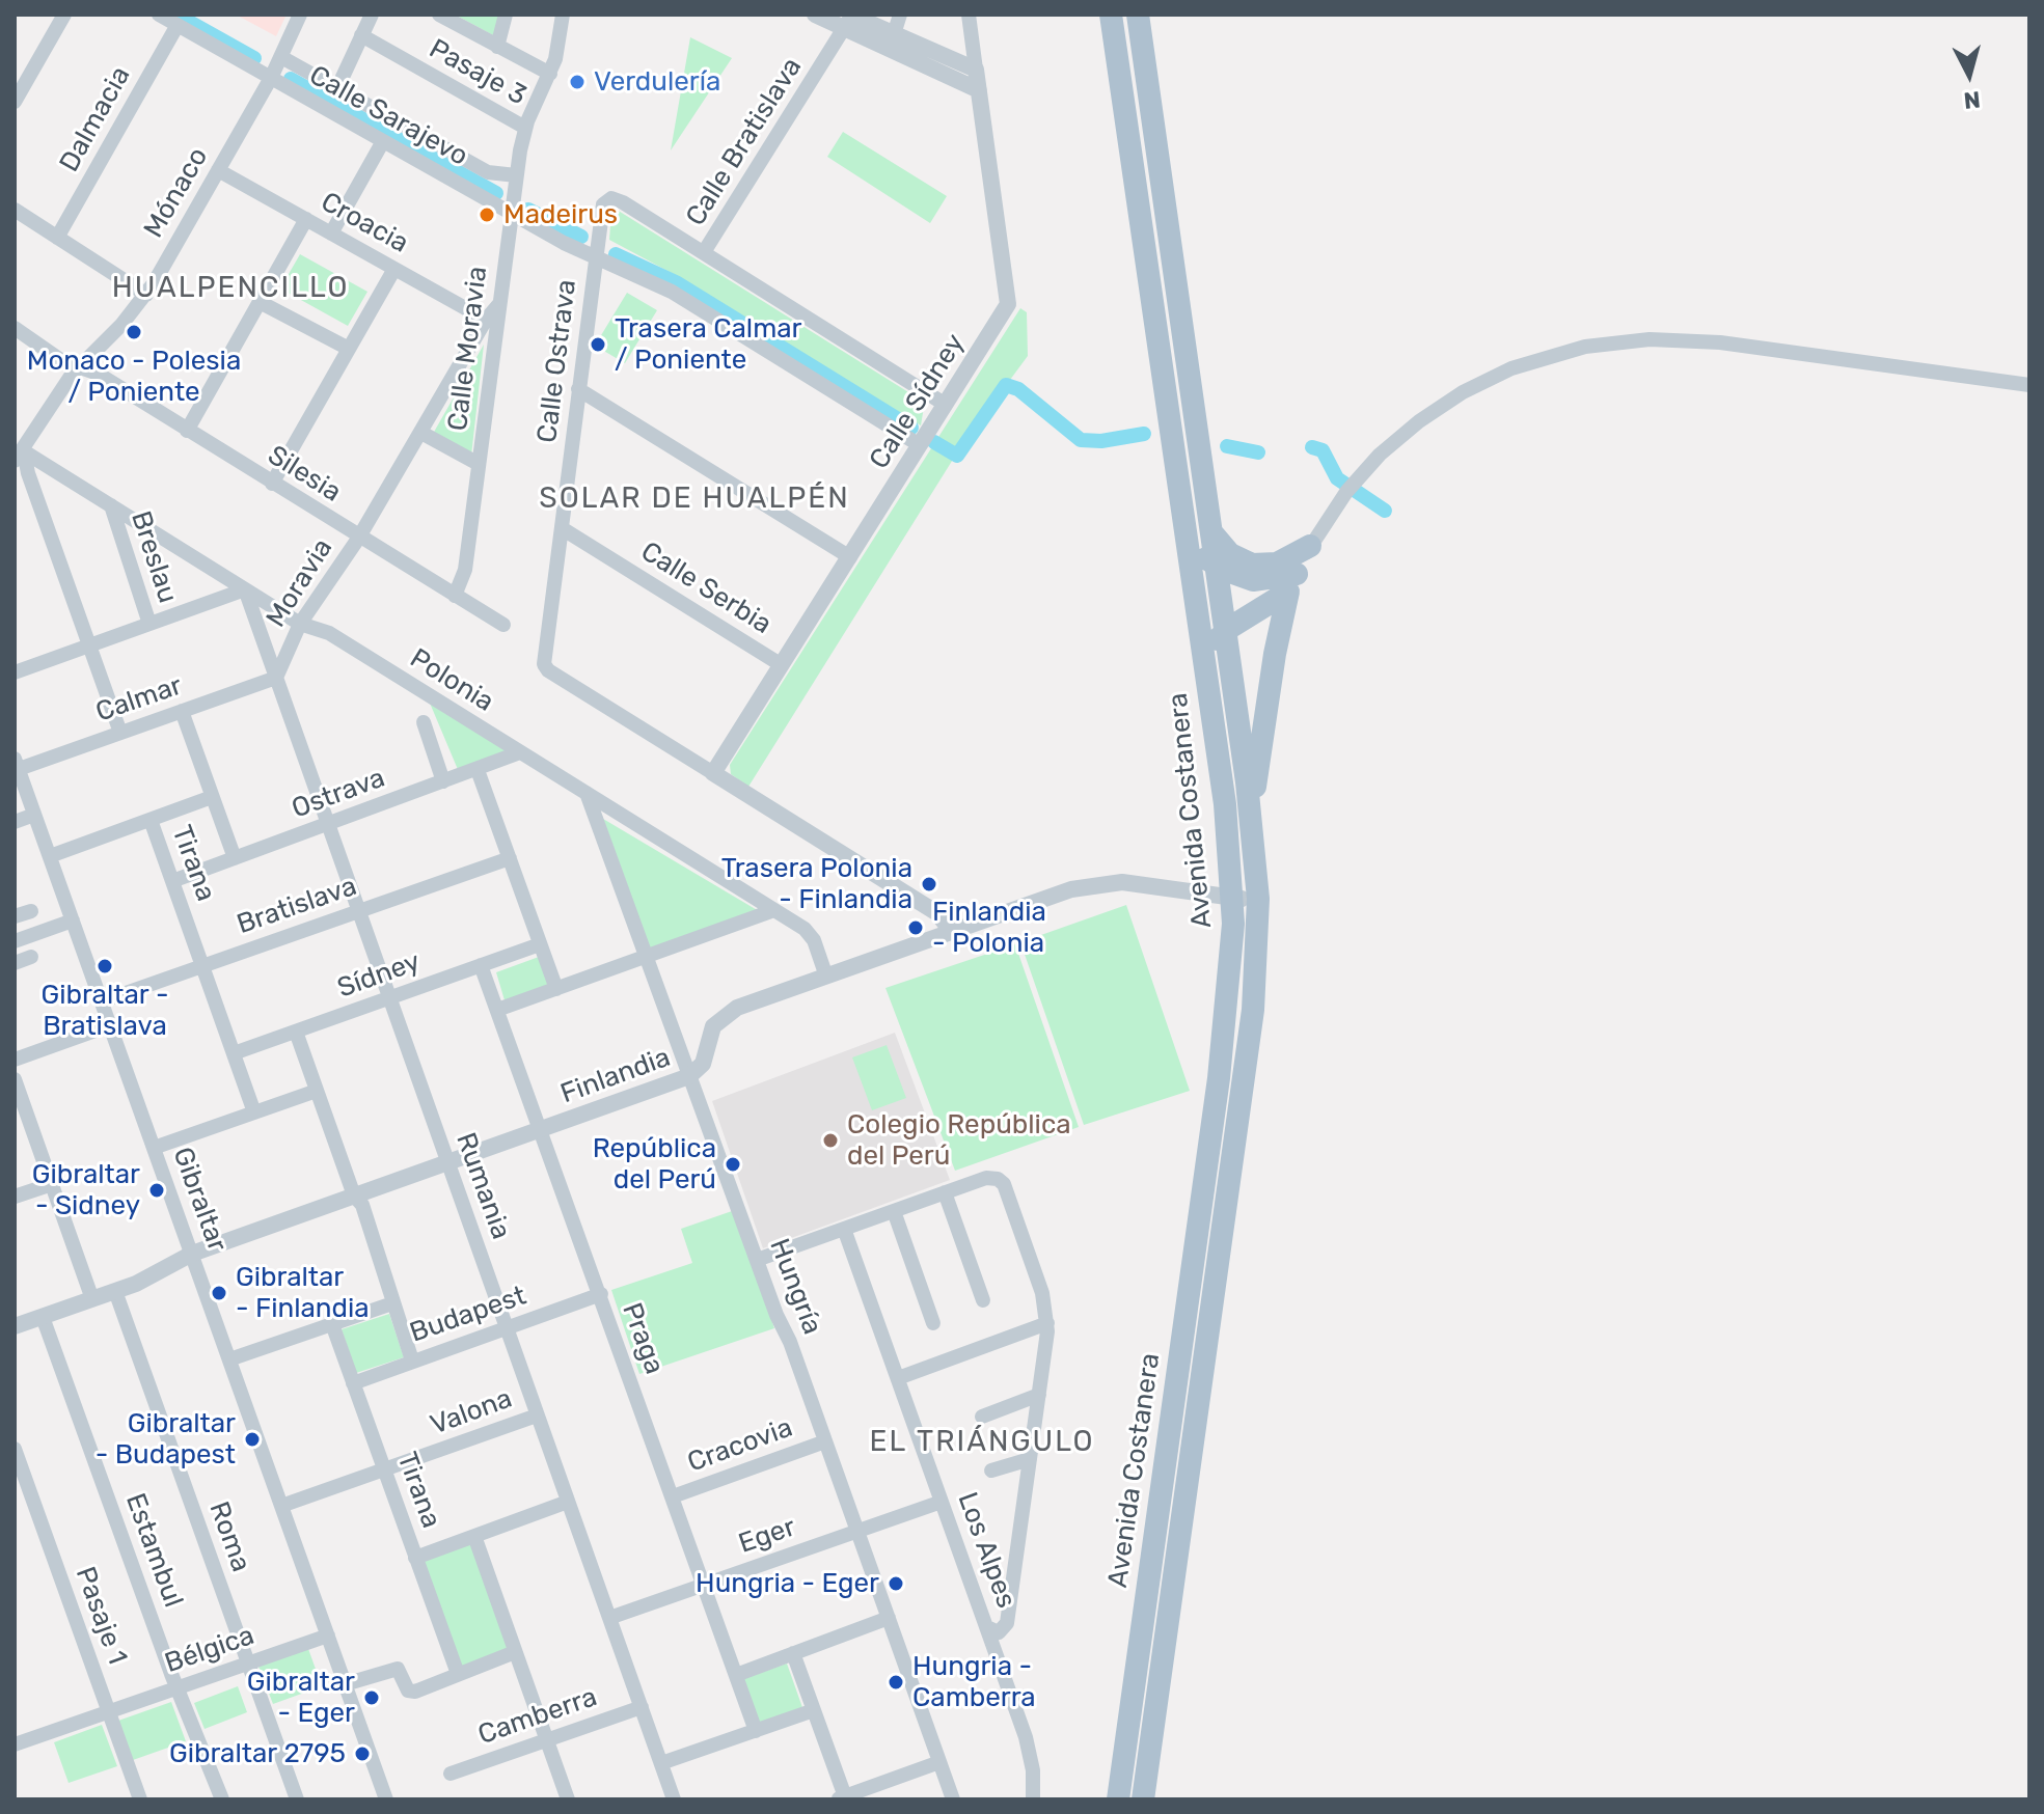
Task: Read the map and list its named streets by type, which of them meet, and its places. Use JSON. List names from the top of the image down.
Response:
{
  "streets": {
    "main road": ["Avenida Costanera"],
    "street": [
      "Pasaje 3",
      "Calle Sarajevo",
      "Dalmacia",
      "Calle Bratislava",
      "Mónaco",
      "Croacia",
      "Calle Moravia",
      "Calle Ostrava",
      "Calle Sídney",
      "Silesia",
      "Breslau",
      "Moravia",
      "Calle Serbia",
      "Polonia",
      "Calmar",
      "Ostrava",
      "Tirana",
      "Bratislava",
      "Sídney",
      "Finlandia",
      "Rumania",
      "Gibraltar",
      "Hungría",
      "Budapest",
      "Praga",
      "Valona",
      "Cracovia",
      "Eger",
      "Roma",
      "Estambul",
      "Los Alpes",
      "Pasaje 1",
      "Bélgica",
      "Camberra"
    ]
  },
  "crossings": [
    ["Pasaje 3", "Calle Moravia"],
    ["Calle Sarajevo", "Dalmacia"],
    ["Calle Sarajevo", "Mónaco"],
    ["Calle Sarajevo", "Calle Moravia"],
    ["Calle Sarajevo", "Calle Ostrava"],
    ["Calle Sarajevo", "Calle Sídney"],
    ["Mónaco", "Croacia"],
    ["Mónaco", "Silesia"],
    ["Mónaco", "Polonia"],
    ["Croacia", "Moravia"],
    ["Calle Moravia", "Silesia"],
    ["Calle Moravia", "Moravia"],
    ["Calle Ostrava", "Calle Sídney"],
    ["Calle Ostrava", "Calle Serbia"],
    ["Calle Sídney", "Calle Serbia"],
    ["Silesia", "Moravia"],
    ["Breslau", "Moravia"],
    ["Breslau", "Polonia"],
    ["Moravia", "Polonia"],
    ["Moravia", "Calmar"],
    ["Moravia", "Rumania"],
    ["Polonia", "Ostrava"],
    ["Polonia", "Finlandia"],
    ["Polonia", "Rumania"],
    ["Polonia", "Hungría"],
    ["Calmar", "Tirana"],
    ["Calmar", "Rumania"],
    ["Calmar", "Gibraltar"],
    ["Ostrava", "Tirana"],
    ["Ostrava", "Rumania"],
    ["Avenida Costanera", "Finlandia"],
    ["Tirana", "Bratislava"],
    ["Tirana", "Sídney"],
    ["Tirana", "Budapest"],
    ["Tirana", "Valona"],
    ["Tirana", "Camberra"],
    ["Bratislava", "Rumania"],
    ["Bratislava", "Gibraltar"],
    ["Sídney", "Rumania"],
    ["Sídney", "Praga"],
    ["Finlandia", "Rumania"],
    ["Finlandia", "Gibraltar"],
    ["Finlandia", "Hungría"],
    ["Finlandia", "Praga"],
    ["Finlandia", "Roma"],
    ["Finlandia", "Estambul"],
    ["Rumania", "Budapest"],
    ["Rumania", "Valona"],
    ["Rumania", "Eger"],
    ["Rumania", "Camberra"],
    ["Gibraltar", "Budapest"],
    ["Gibraltar", "Valona"],
    ["Gibraltar", "Bélgica"],
    ["Hungría", "Cracovia"],
    ["Hungría", "Eger"],
    ["Budapest", "Praga"],
    ["Praga", "Cracovia"],
    ["Praga", "Eger"],
    ["Eger", "Los Alpes"],
    ["Roma", "Bélgica"],
    ["Estambul", "Bélgica"],
    ["Pasaje 1", "Bélgica"]
  ],
  "districts": ["HUALPENCILLO", "SOLAR DE HUALPÉN", "EL TRIÁNGULO"],
  "places": [
    "Verdulería",
    "Madeirus",
    "Monaco - Polesia / Poniente",
    "Trasera Calmar / Poniente",
    "Trasera Polonia - Finlandia",
    "Finlandia - Polonia",
    "Gibraltar - Bratislava",
    "Colegio República del Perú",
    "República del Perú",
    "Gibraltar - Sidney",
    "Gibraltar - Finlandia",
    "Gibraltar - Budapest",
    "Hungria - Eger",
    "Hungria - Camberra",
    "Gibraltar - Eger",
    "Gibraltar 2795"
  ],
  "north": "bottom"
}
